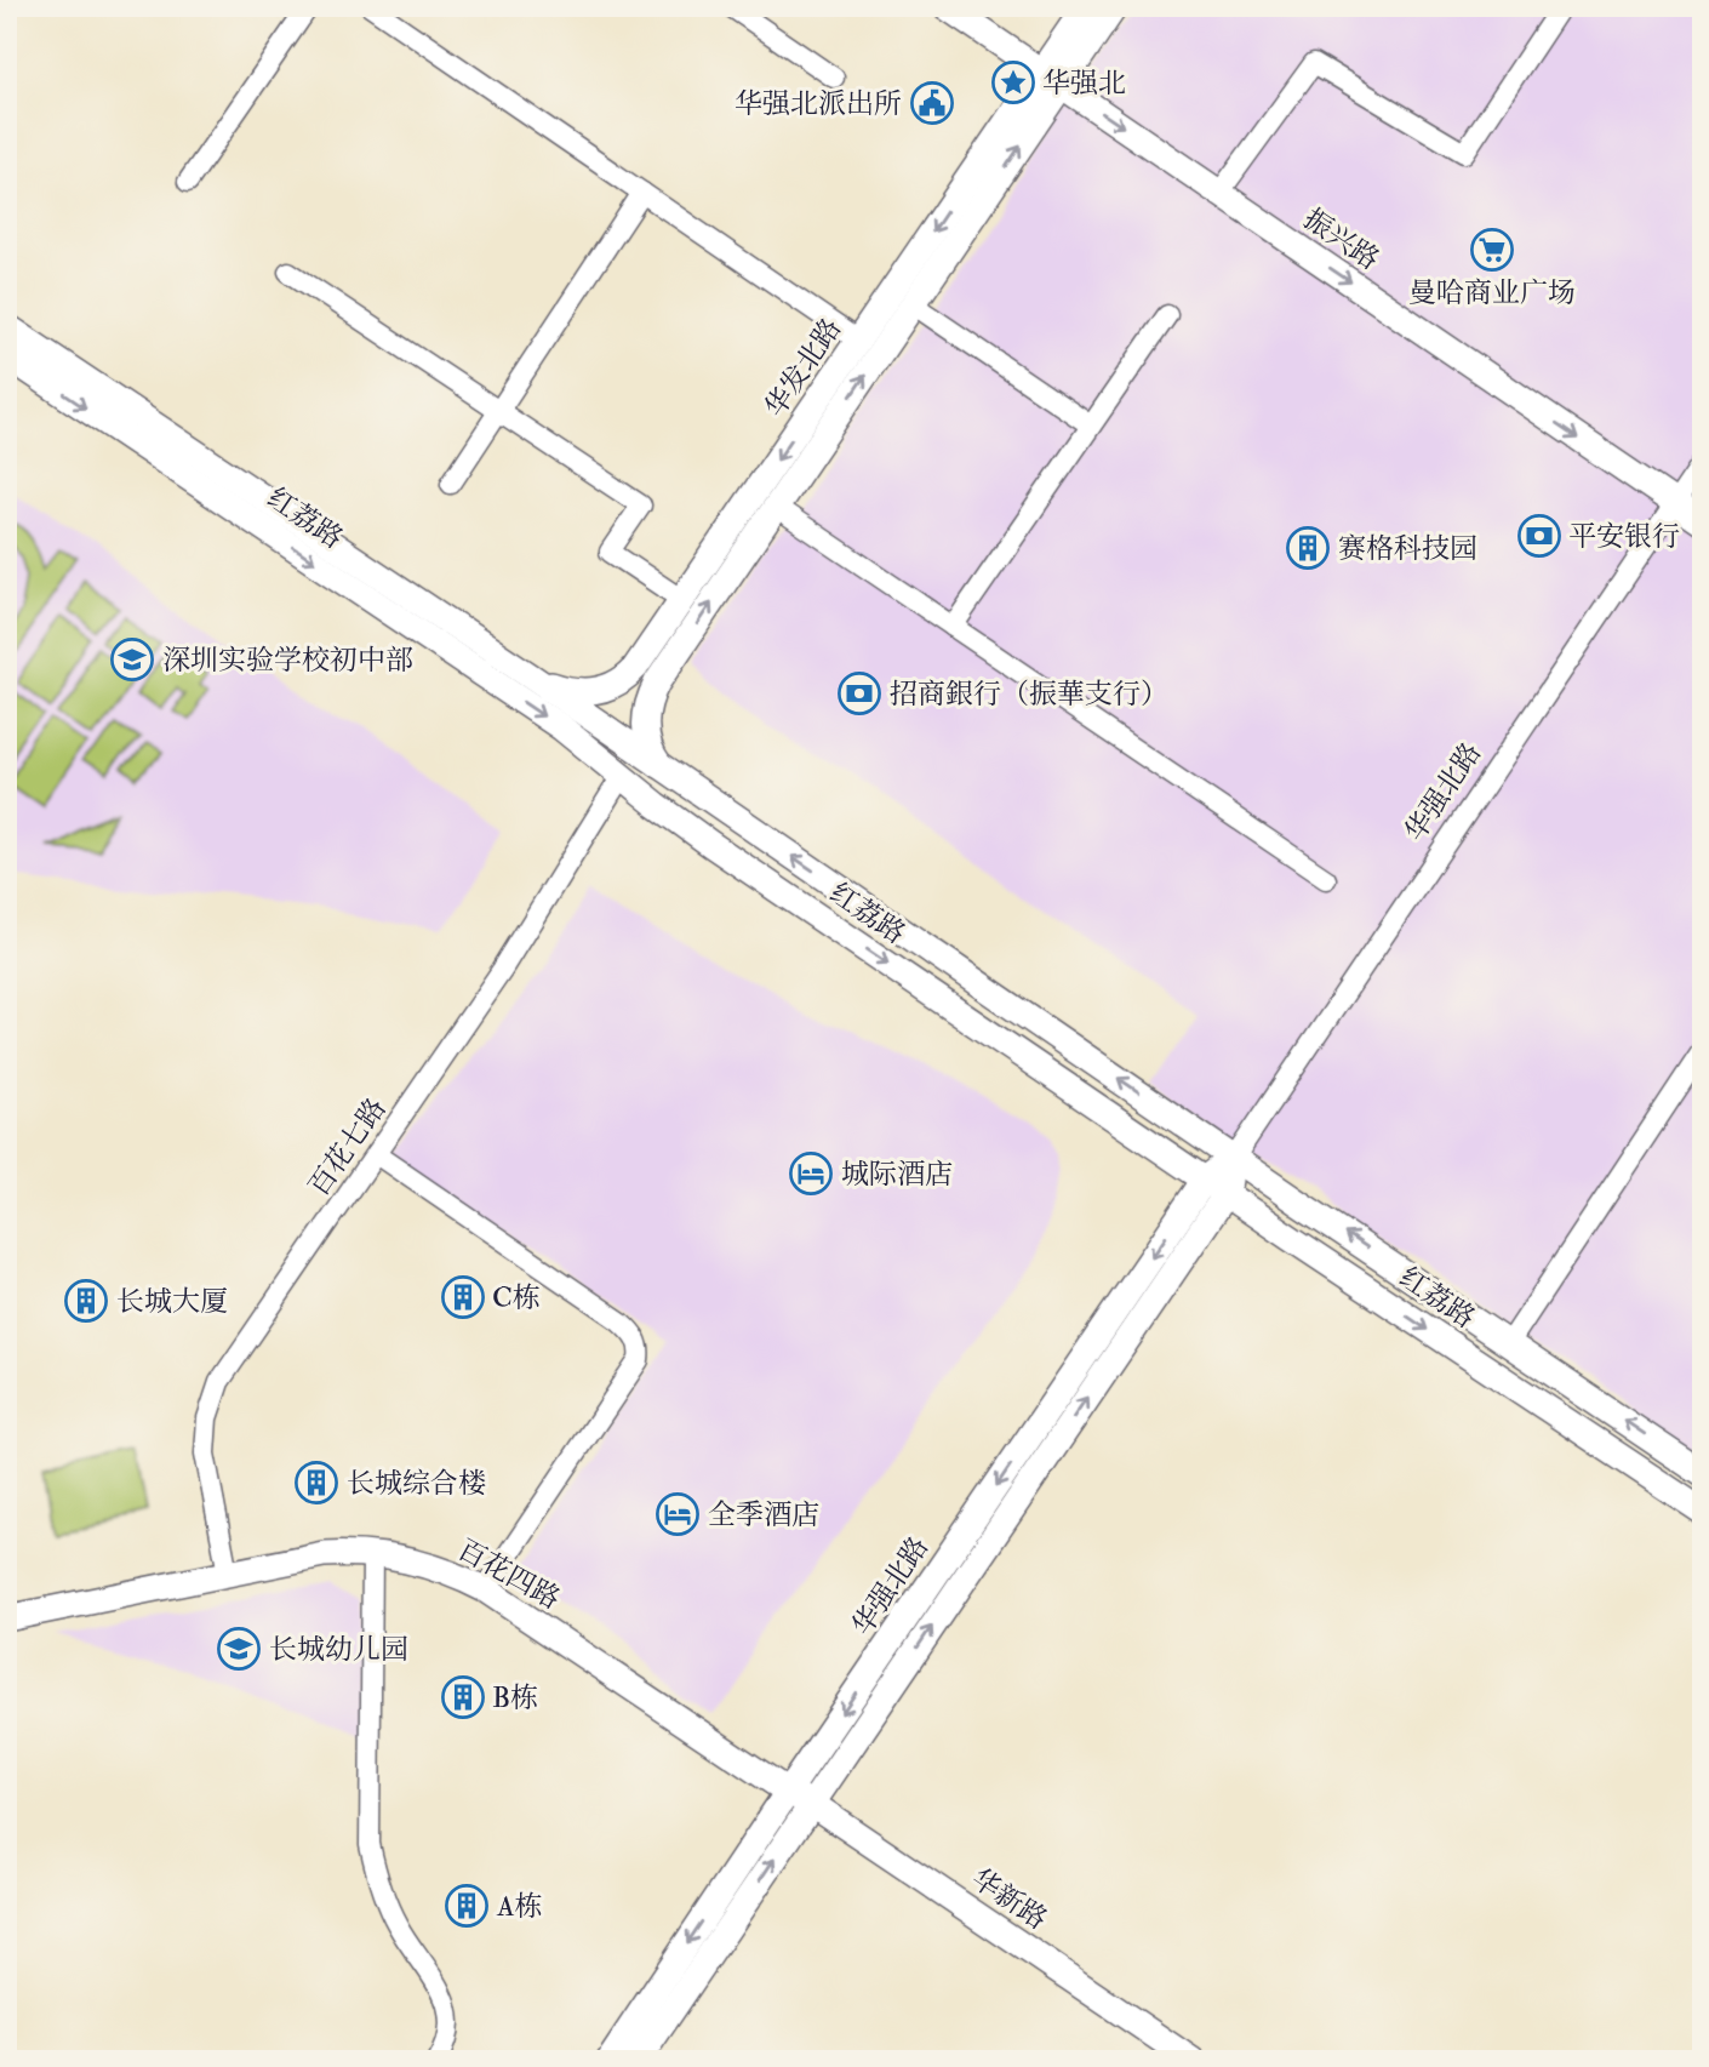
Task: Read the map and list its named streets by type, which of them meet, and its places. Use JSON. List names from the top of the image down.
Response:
{
  "streets": {
    "main road": [
      "振兴路",
      "华发北路",
      "红荔路",
      "华强北路",
      "百花四路",
      "华新路"
    ],
    "street": ["百花七路"]
  },
  "crossings": [
    ["振兴路", "华发北路"],
    ["振兴路", "华强北路"],
    ["华发北路", "红荔路"],
    ["红荔路", "华强北路"],
    ["红荔路", "百花七路"],
    ["华强北路", "百花四路"],
    ["华强北路", "华新路"],
    ["百花七路", "百花四路"],
    ["百花四路", "华新路"]
  ],
  "one_way": ["振兴路"],
  "places": {
    "place": ["华强北"],
    "public building": ["华强北派出所"],
    "supermarket": ["曼哈商业广场"],
    "bank": ["平安银行", "招商銀行（振華支行）"],
    "building": [
      "赛格科技园",
      "C栋",
      "长城大厦",
      "长城综合楼",
      "B栋",
      "A栋"
    ],
    "school or university": ["深圳实验学校初中部", "长城幼儿园"],
    "hotel": ["城际酒店", "全季酒店"]
  }
}
